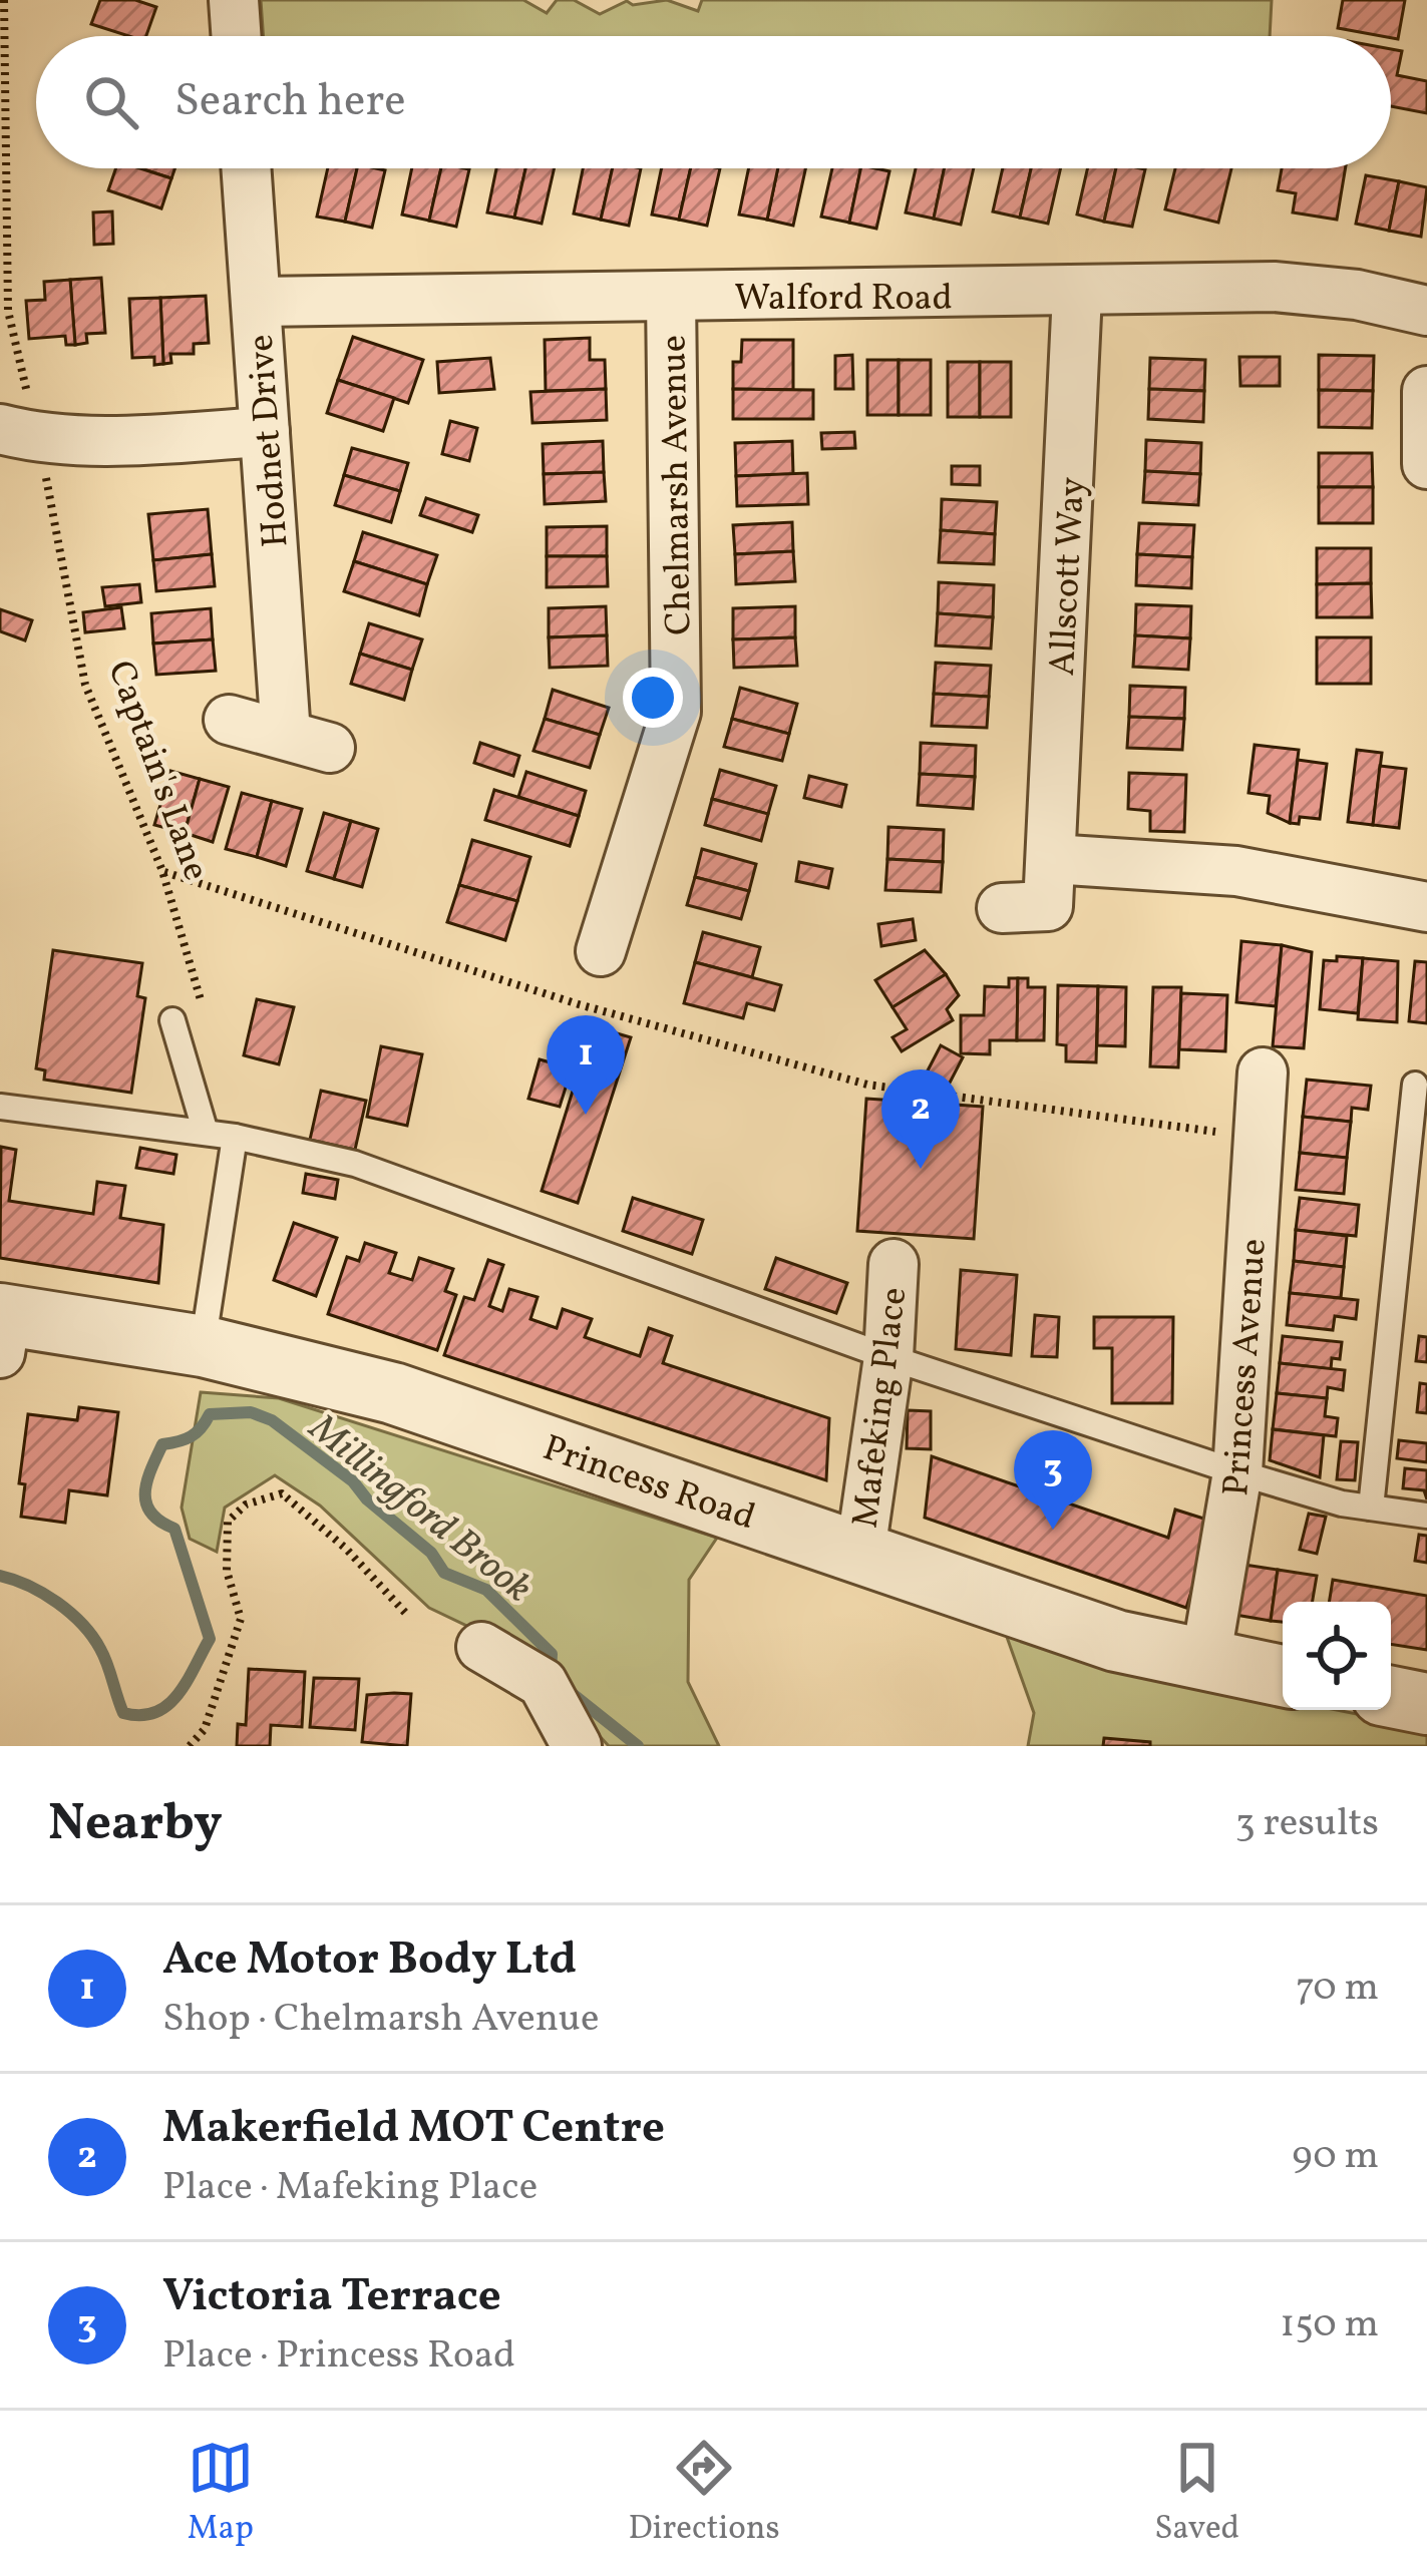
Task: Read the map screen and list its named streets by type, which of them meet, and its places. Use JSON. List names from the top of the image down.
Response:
{
  "streets": {
    "street": [
      "Walford Road",
      "Hodnet Drive",
      "Chelmarsh Avenue",
      "Allscott Way",
      "Princess Avenue",
      "Mafeking Place",
      "Princess Road"
    ],
    "path": ["Captain's Lane"]
  },
  "crossings": [
    ["Walford Road", "Hodnet Drive"],
    ["Walford Road", "Chelmarsh Avenue"],
    ["Walford Road", "Allscott Way"],
    ["Princess Avenue", "Princess Road"],
    ["Mafeking Place", "Princess Road"]
  ],
  "water": ["Millingford Brook"],
  "page": {
    "search": "Search here",
    "pins": ["1", "2", "3"],
    "heading": ["Nearby", "3 results"],
    "list": [
      {
        "mark": "1",
        "name": "Ace Motor Body Ltd",
        "note": "Shop · Chelmarsh Avenue",
        "value": "70 m"
      },
      {
        "mark": "2",
        "name": "Makerfield MOT Centre",
        "note": "Place · Mafeking Place",
        "value": "90 m"
      },
      {
        "mark": "3",
        "name": "Victoria Terrace",
        "note": "Place · Princess Road",
        "value": "150 m"
      }
    ],
    "nav": ["Map", "Directions", "Saved"]
  }
}
